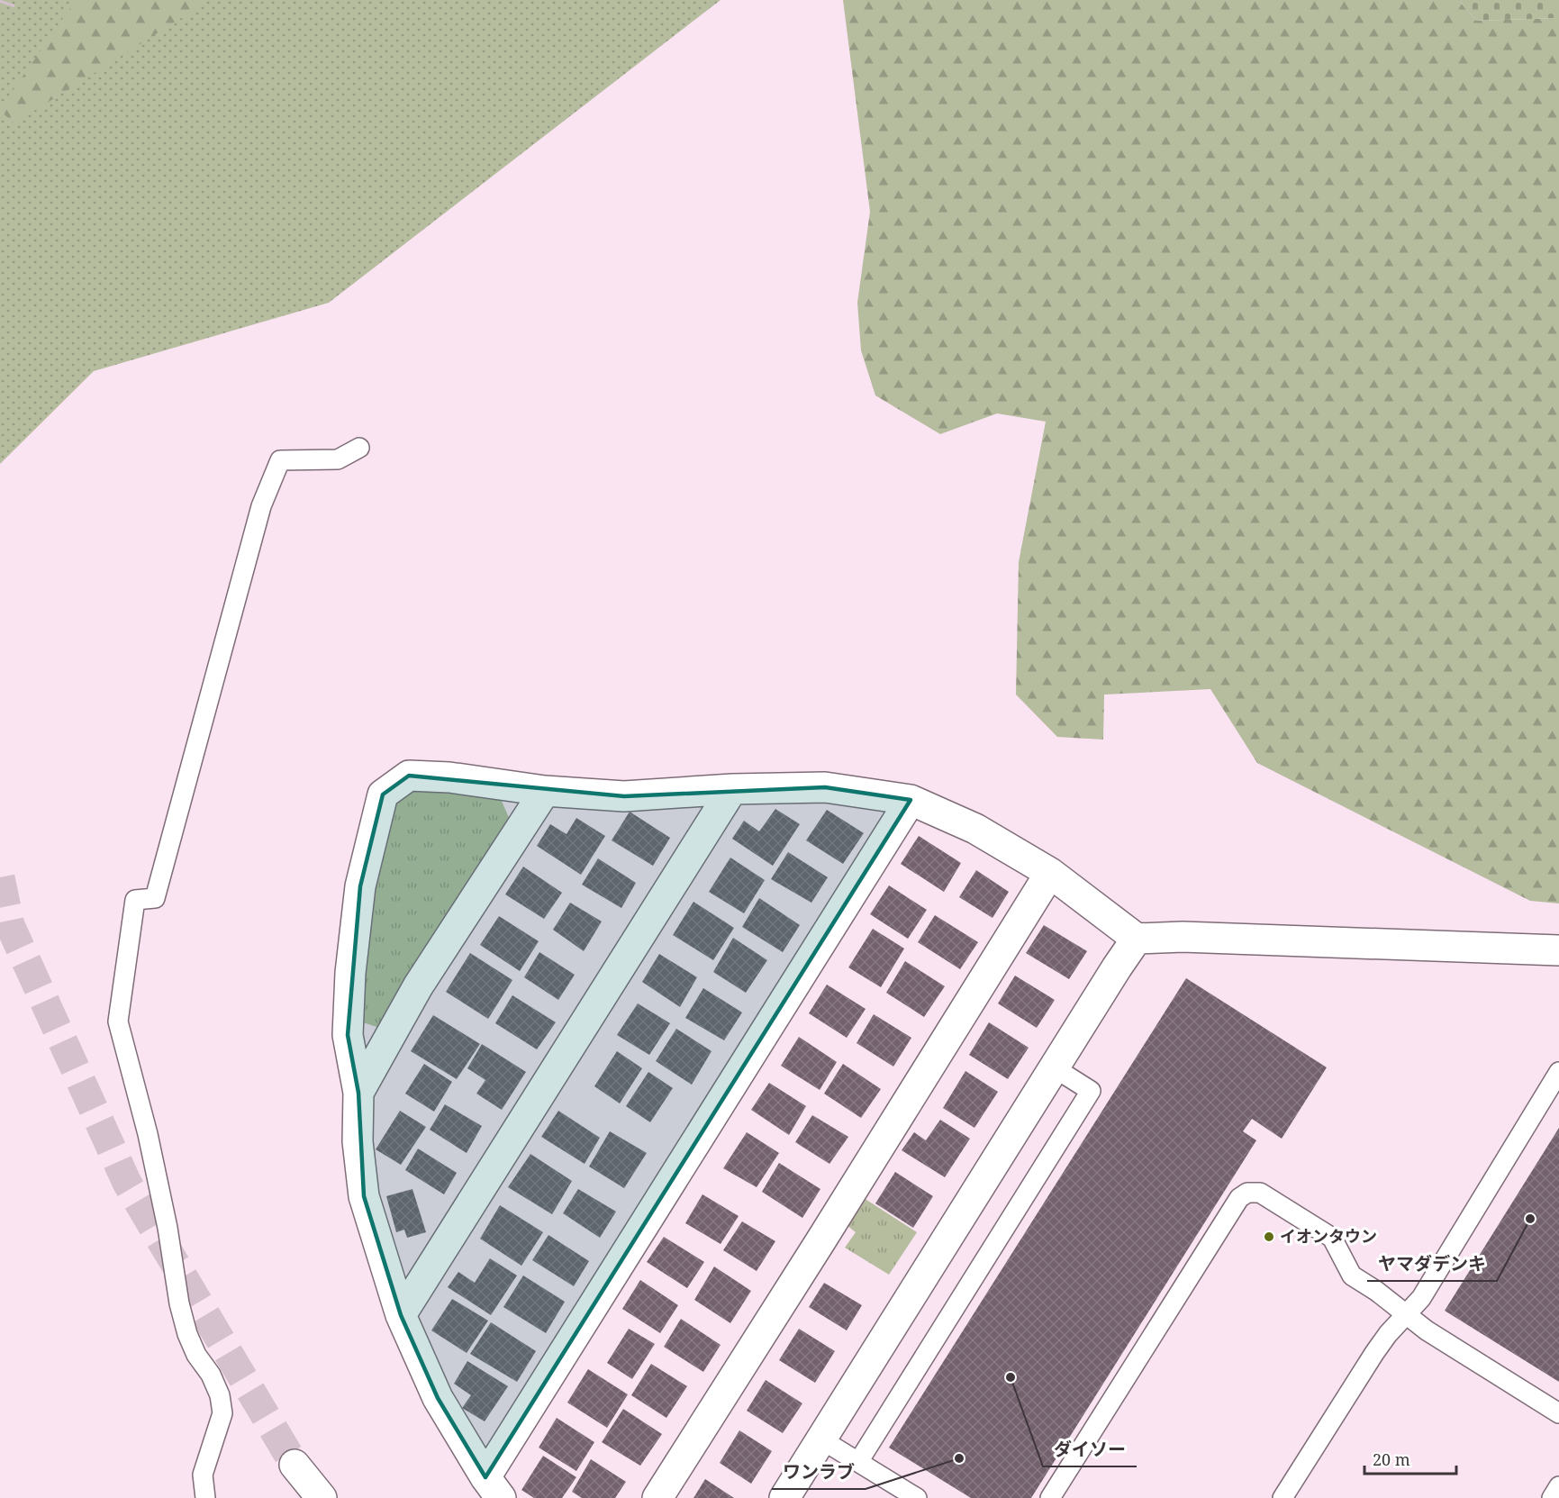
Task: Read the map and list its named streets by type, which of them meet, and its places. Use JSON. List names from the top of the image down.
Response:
{
  "places": [
    "ヤマダデンキ",
    "イオンタウン",
    "ダイソー",
    "ワンラブ"
  ],
  "scale_bar": "20 m"
}
